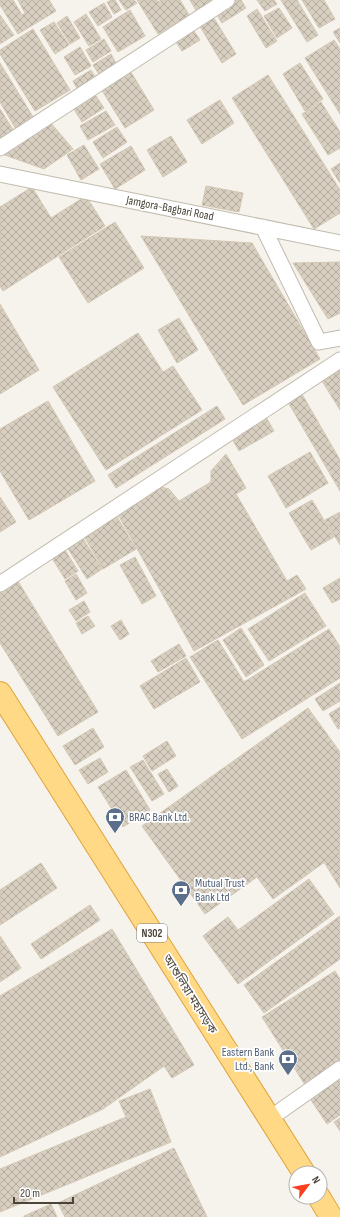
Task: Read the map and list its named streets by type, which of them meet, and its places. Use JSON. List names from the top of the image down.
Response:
{
  "streets": {
    "highway": ["N302", "আশুলিয়া মহাসড়ক"],
    "street": ["Jamgora-Bagbari Road"]
  },
  "places": {
    "bank": ["BRAC Bank Ltd.", "Mutual Trust Bank Ltd", "Eastern Bank Ltd., Bank"]
  },
  "scale_bar": "20 m",
  "north": "top right"
}
